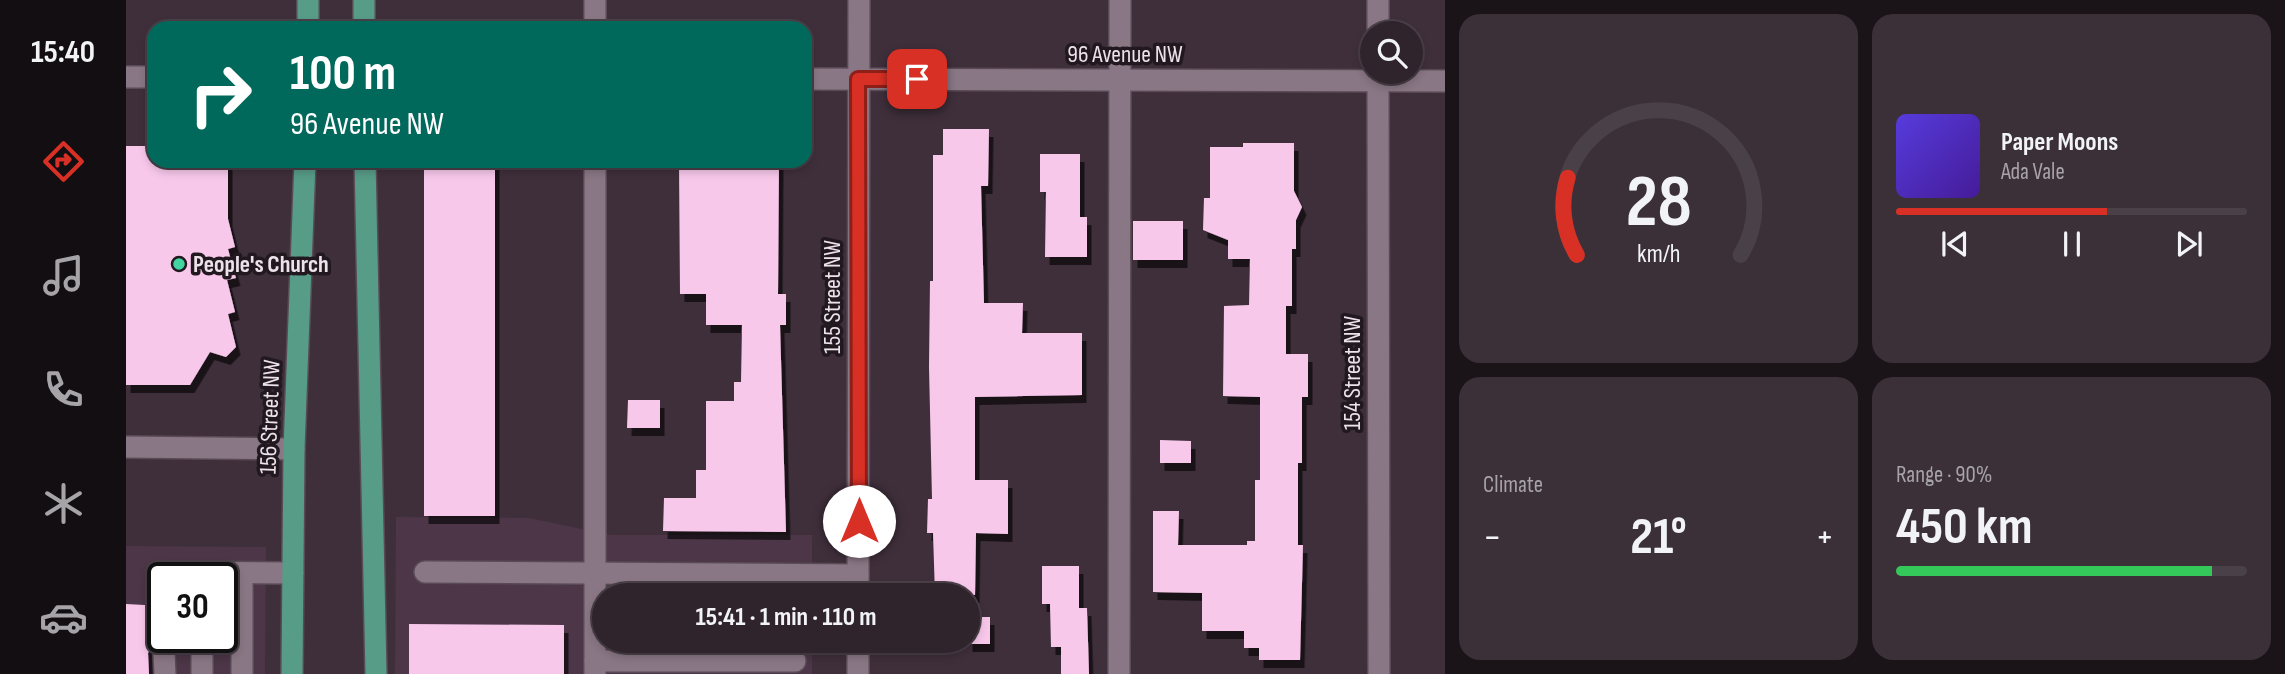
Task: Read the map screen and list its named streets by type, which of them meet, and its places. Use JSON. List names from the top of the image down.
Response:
{
  "streets": {
    "main road": ["156 Street NW"],
    "street": ["96 Avenue NW", "155 Street NW", "154 Street NW"]
  },
  "crossings": [
    ["96 Avenue NW", "155 Street NW"]
  ],
  "places": ["People's Church"],
  "page": {
    "tabs": "15:40",
    "turn": ["100 m", "96 Avenue NW"],
    "song": ["Paper Moons", "Ada Vale"],
    "tile": [
      "Climate",
      ["Range · 90%", "450 km"]
    ],
    "heat": ["−", "21°", "+"],
    "limit": "30",
    "trip": "15:41 · 1 min · 110 m",
    "gauge": ["28", "km/h"]
  }
}
